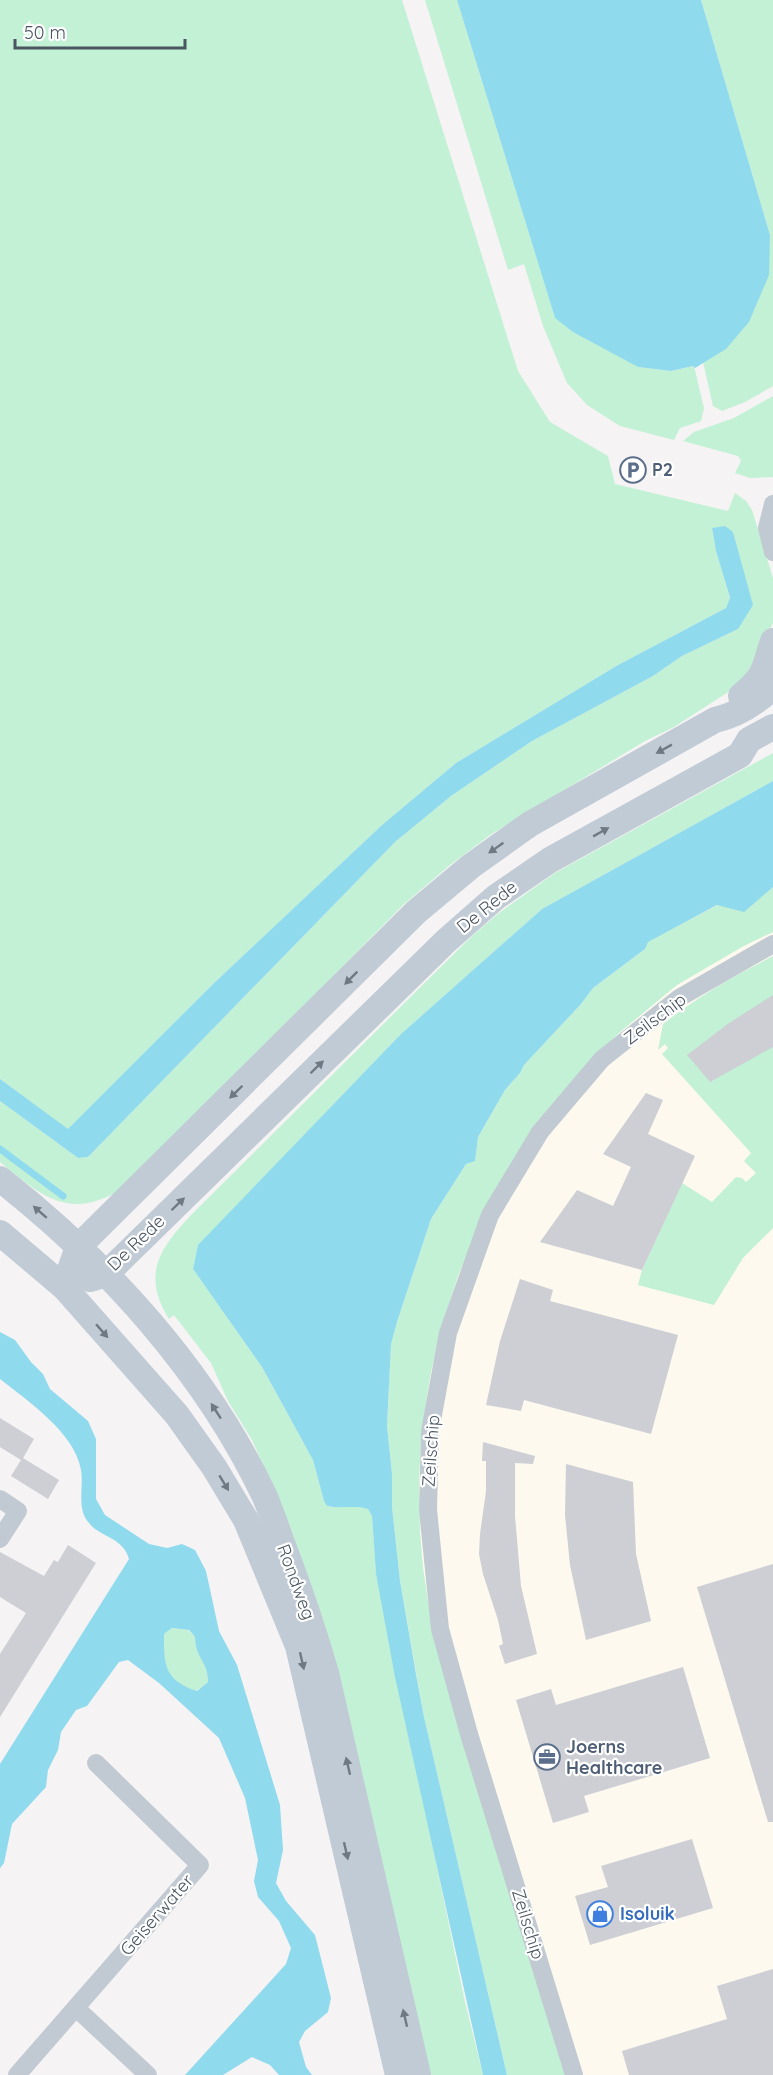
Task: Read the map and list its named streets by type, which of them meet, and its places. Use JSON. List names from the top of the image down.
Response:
{
  "streets": {
    "main road": ["De Rede", "Rondweg"],
    "street": ["Zeilschip", "Geiserwater"]
  },
  "crossings": [
    ["De Rede", "Rondweg"]
  ],
  "places": {
    "parking": ["P2"],
    "office": ["Joerns Healthcare"],
    "shop": ["Isoluik"]
  },
  "scale_bar": "50 m"
}
